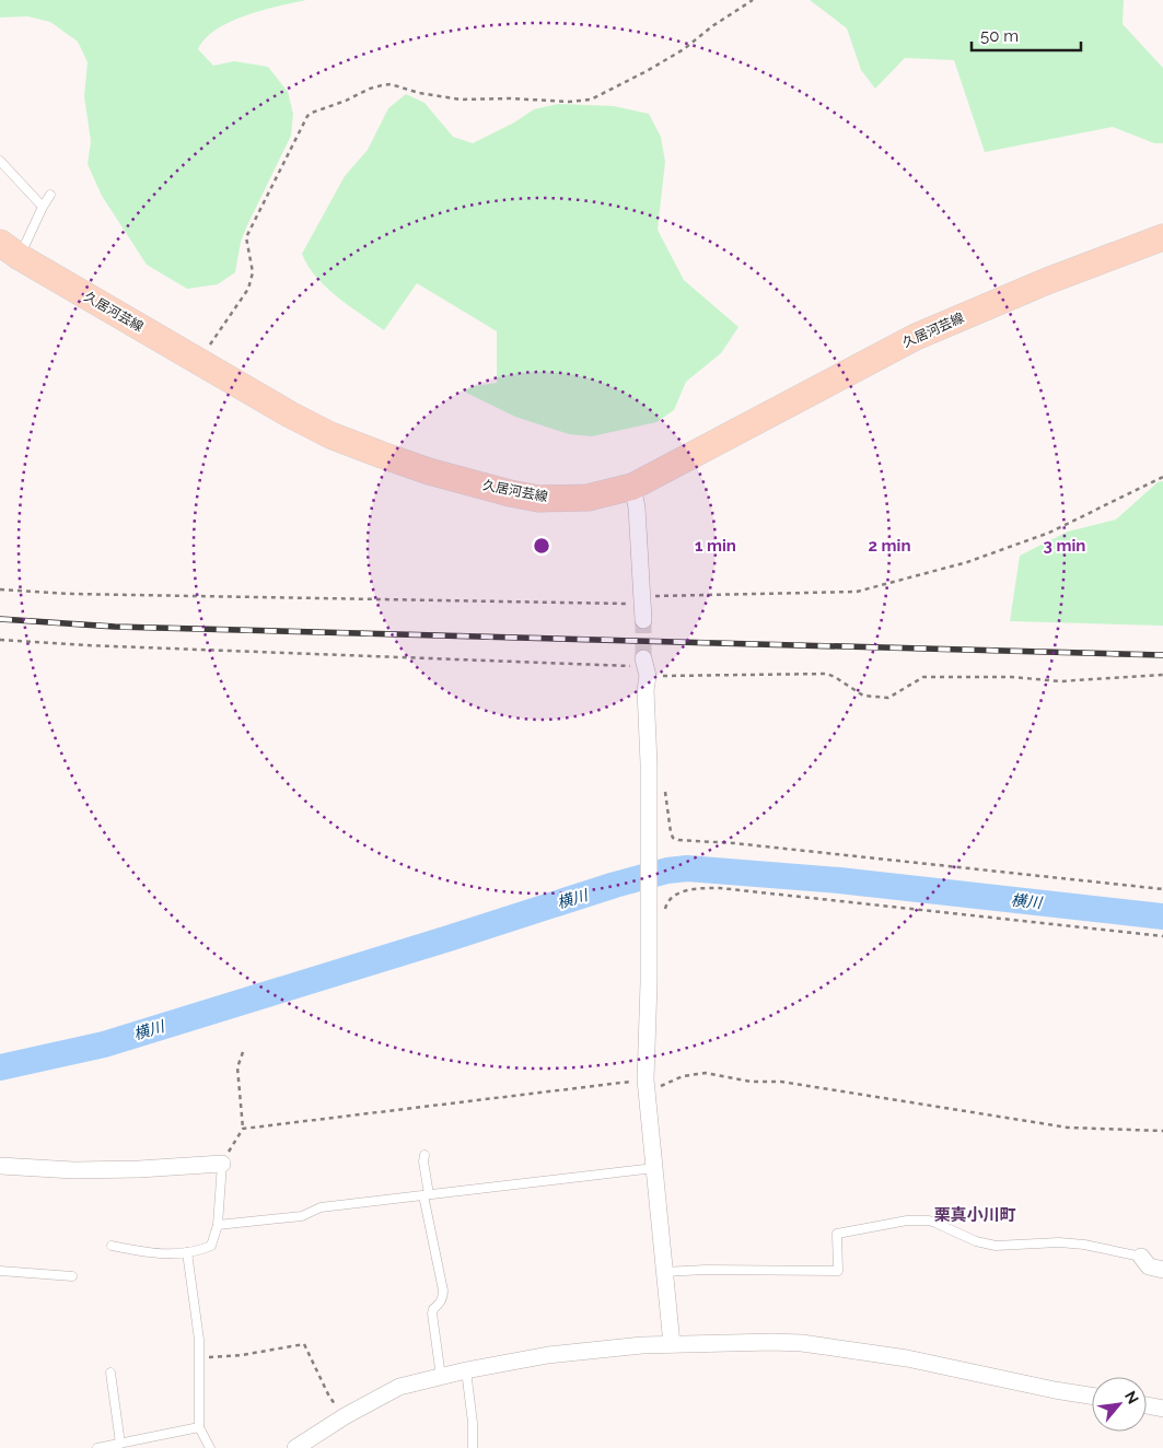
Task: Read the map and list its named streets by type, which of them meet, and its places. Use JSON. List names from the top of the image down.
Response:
{
  "streets": {
    "main road": ["久居河芸線"]
  },
  "districts": ["栗真小川町"],
  "water": ["横川"],
  "scale_bar": "50 m",
  "north": "top right",
  "rings": ["1 min", "2 min", "3 min"]
}
